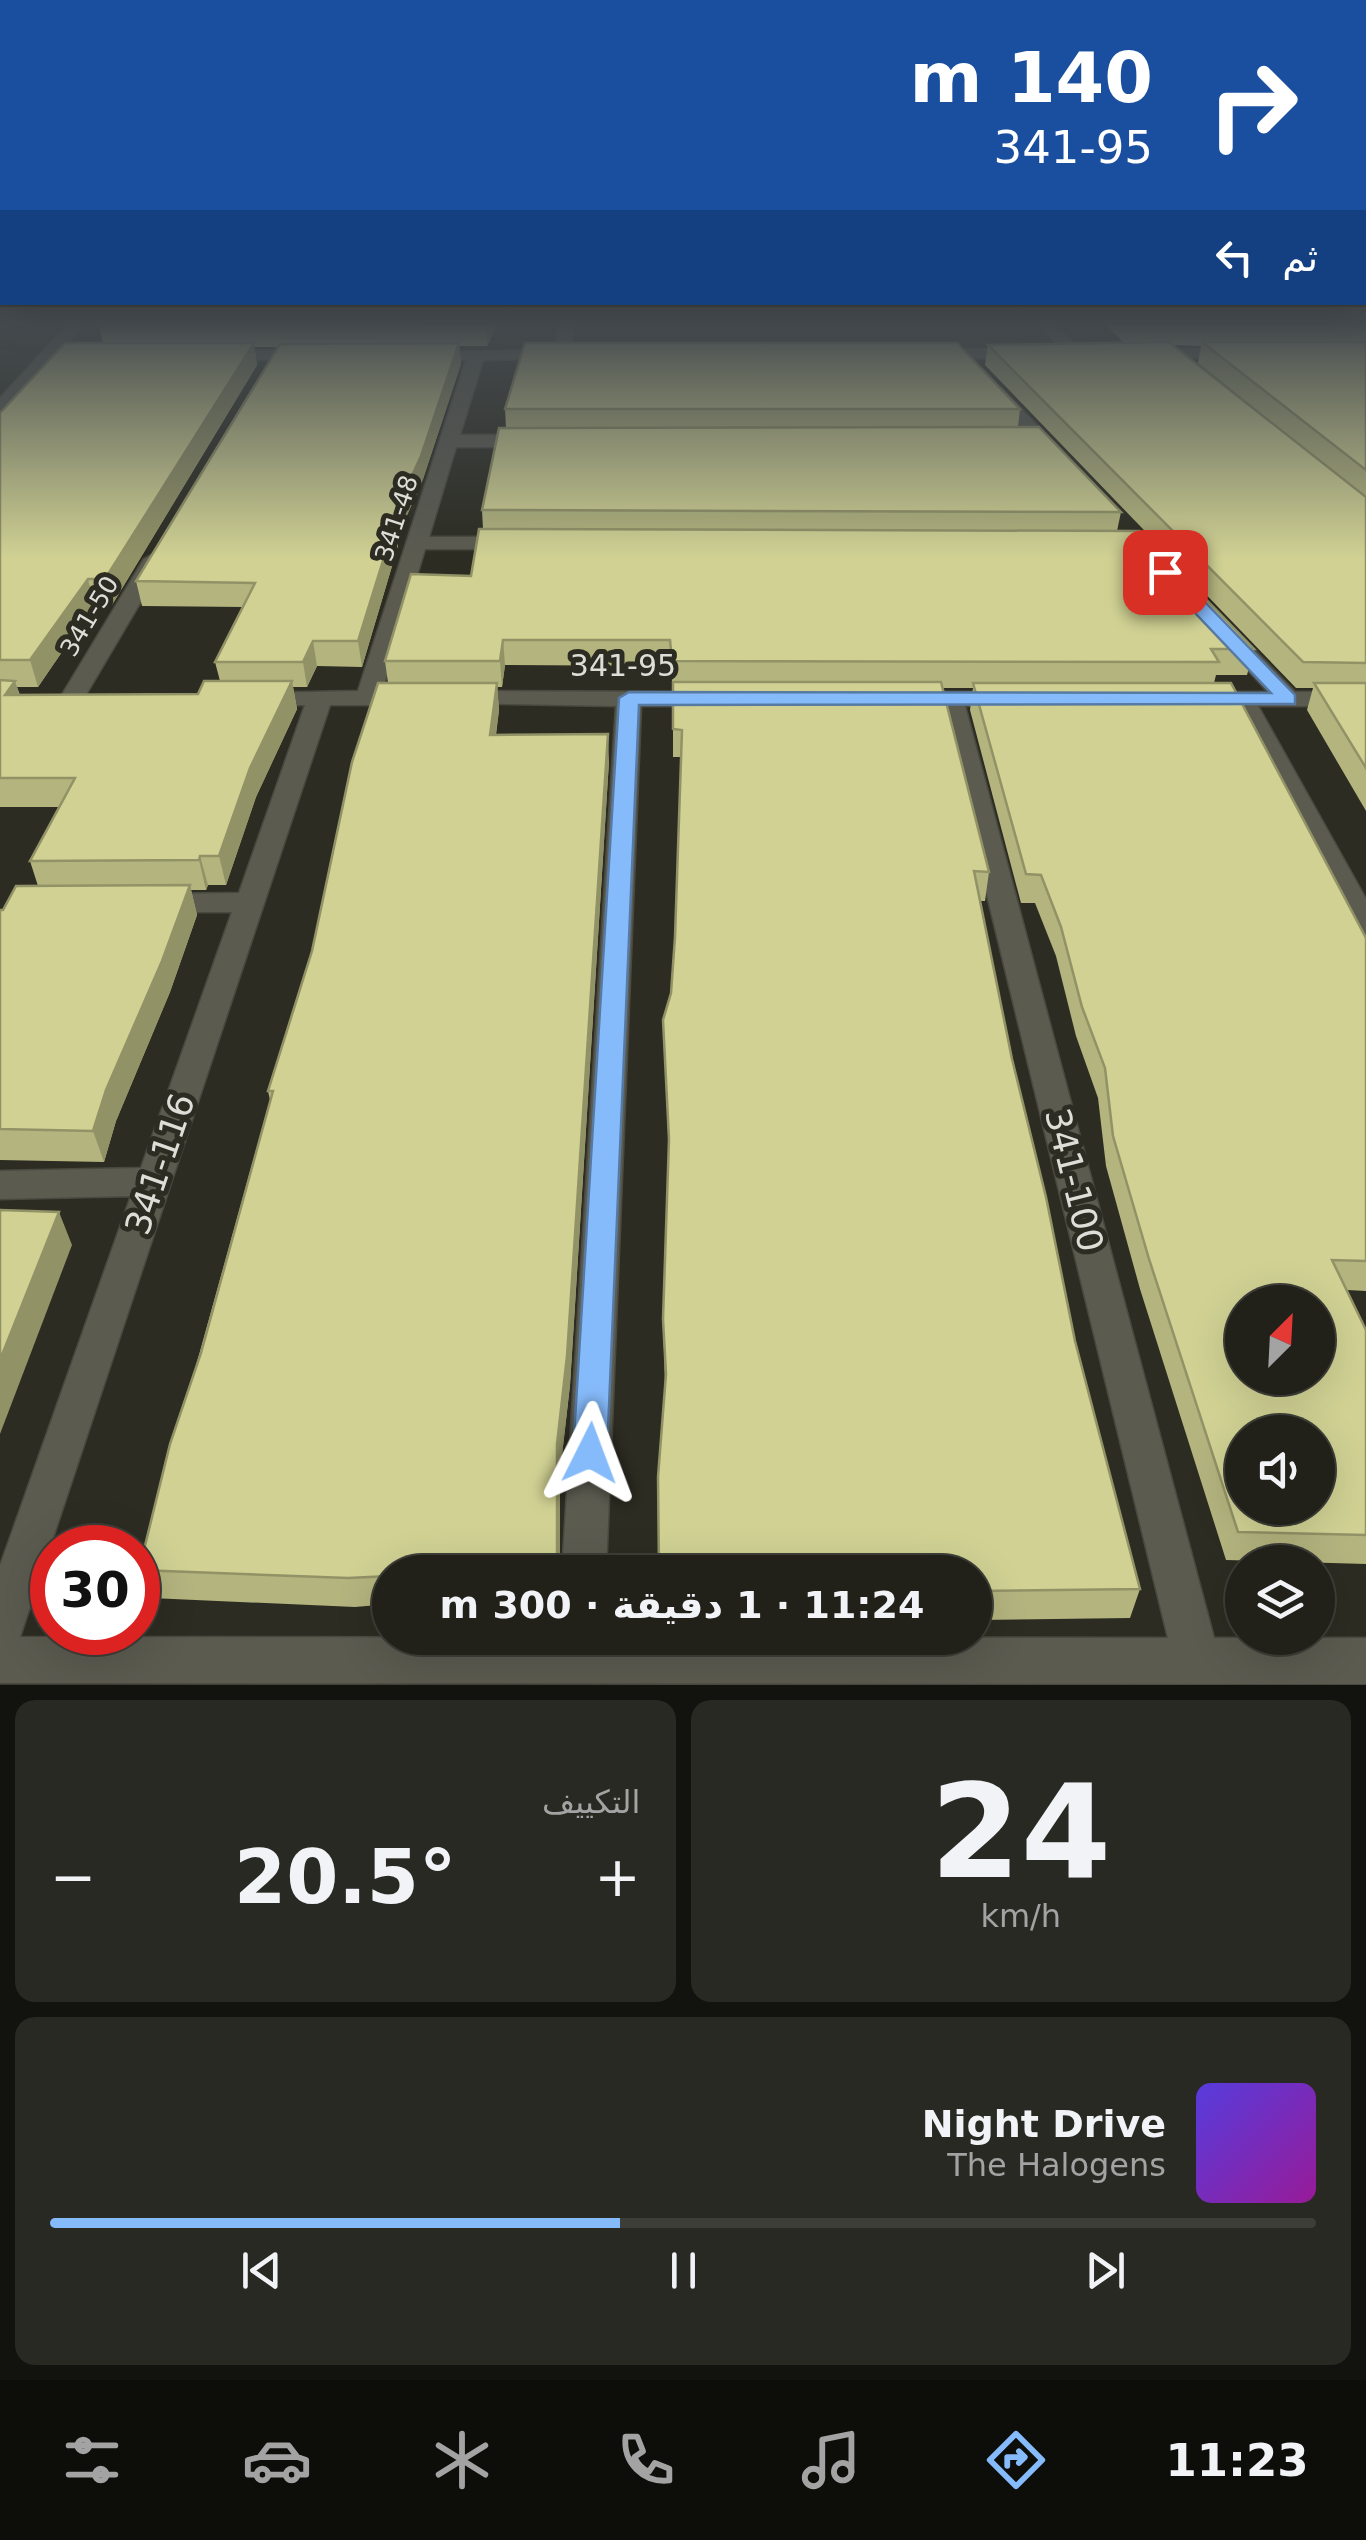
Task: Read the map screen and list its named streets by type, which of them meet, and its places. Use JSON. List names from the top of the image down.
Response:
{
  "streets": {
    "street": [
      "341-48",
      "341-50",
      "341-95",
      "341-116",
      "341-100"
    ]
  },
  "crossings": [
    ["341-48", "341-95"],
    ["341-95", "341-116"]
  ],
  "north": "top right",
  "page": {
    "turn": ["140 m", "341-95"],
    "then": "ثم",
    "limit": "30",
    "trip": "11:24 · 1 دقيقة · 300 m",
    "tile": [
      ["24", "km/h"],
      "التكييف"
    ],
    "heat": ["−", "20.5°", "+"],
    "song": ["Night Drive", "The Halogens"],
    "tabs": "11:23"
  }
}
